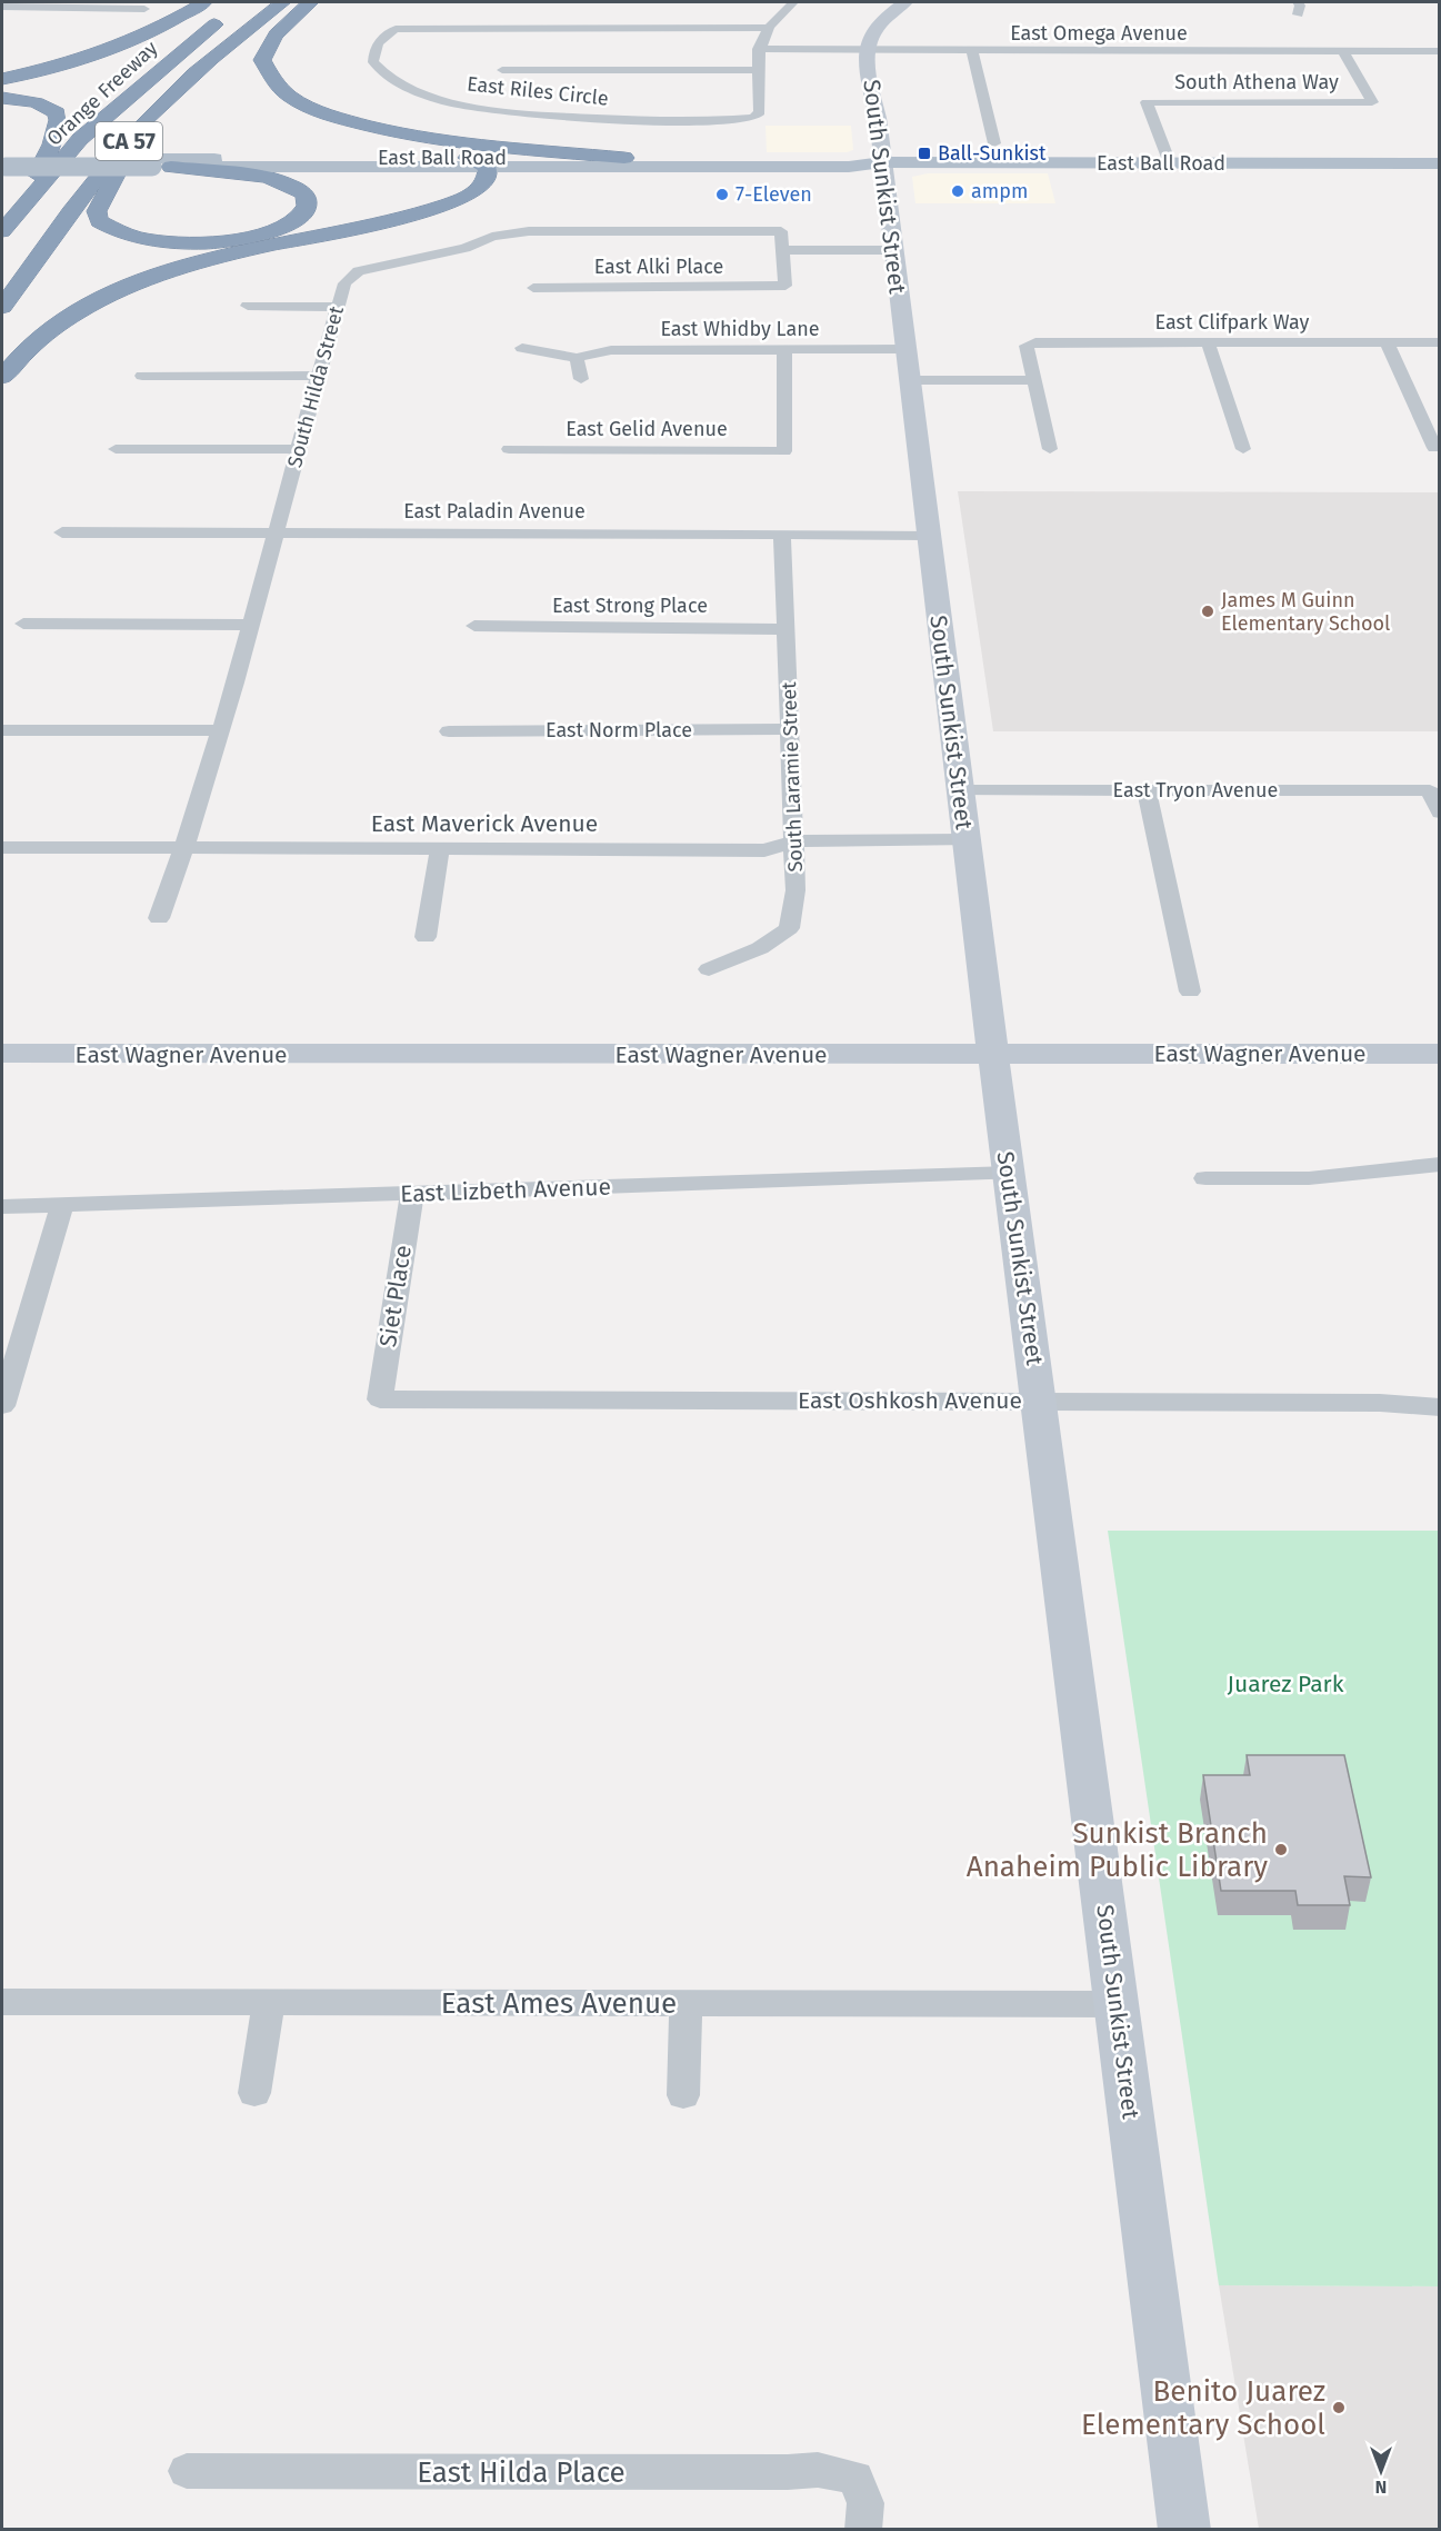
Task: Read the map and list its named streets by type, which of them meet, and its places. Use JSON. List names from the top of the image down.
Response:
{
  "streets": {
    "highway": ["Orange Freeway", "CA 57"],
    "main road": ["East Ball Road"],
    "street": [
      "East Omega Avenue",
      "South Athena Way",
      "East Riles Circle",
      "South Sunkist Street",
      "East Alki Place",
      "East Clifpark Way",
      "East Whidby Lane",
      "South Hilda Street",
      "East Gelid Avenue",
      "East Paladin Avenue",
      "East Strong Place",
      "East Norm Place",
      "South Laramie Street",
      "East Tryon Avenue",
      "East Maverick Avenue",
      "East Wagner Avenue",
      "East Lizbeth Avenue",
      "Siet Place",
      "East Oshkosh Avenue",
      "East Ames Avenue",
      "East Hilda Place"
    ]
  },
  "crossings": [
    ["East Omega Avenue", "South Athena Way"],
    ["East Omega Avenue", "South Sunkist Street"],
    ["South Athena Way", "East Ball Road"],
    ["East Ball Road", "South Sunkist Street"],
    ["South Sunkist Street", "East Whidby Lane"],
    ["South Sunkist Street", "East Paladin Avenue"],
    ["South Sunkist Street", "East Tryon Avenue"],
    ["South Sunkist Street", "East Maverick Avenue"],
    ["South Sunkist Street", "East Wagner Avenue"],
    ["South Sunkist Street", "East Lizbeth Avenue"],
    ["South Sunkist Street", "East Oshkosh Avenue"],
    ["South Sunkist Street", "East Ames Avenue"],
    ["East Alki Place", "South Hilda Street"],
    ["East Whidby Lane", "East Gelid Avenue"],
    ["South Hilda Street", "East Paladin Avenue"],
    ["South Hilda Street", "East Maverick Avenue"],
    ["East Paladin Avenue", "South Laramie Street"],
    ["East Strong Place", "South Laramie Street"],
    ["East Norm Place", "South Laramie Street"],
    ["South Laramie Street", "East Maverick Avenue"],
    ["East Lizbeth Avenue", "Siet Place"],
    ["Siet Place", "East Oshkosh Avenue"]
  ],
  "parks": ["Juarez Park"],
  "places": {
    "transit": ["Ball-Sunkist"],
    "other": [
      "ampm",
      "7-Eleven",
      "James M Guinn Elementary School",
      "Sunkist Branch Anaheim Public Library",
      "Benito Juarez Elementary School"
    ]
  },
  "north": "bottom"
}
